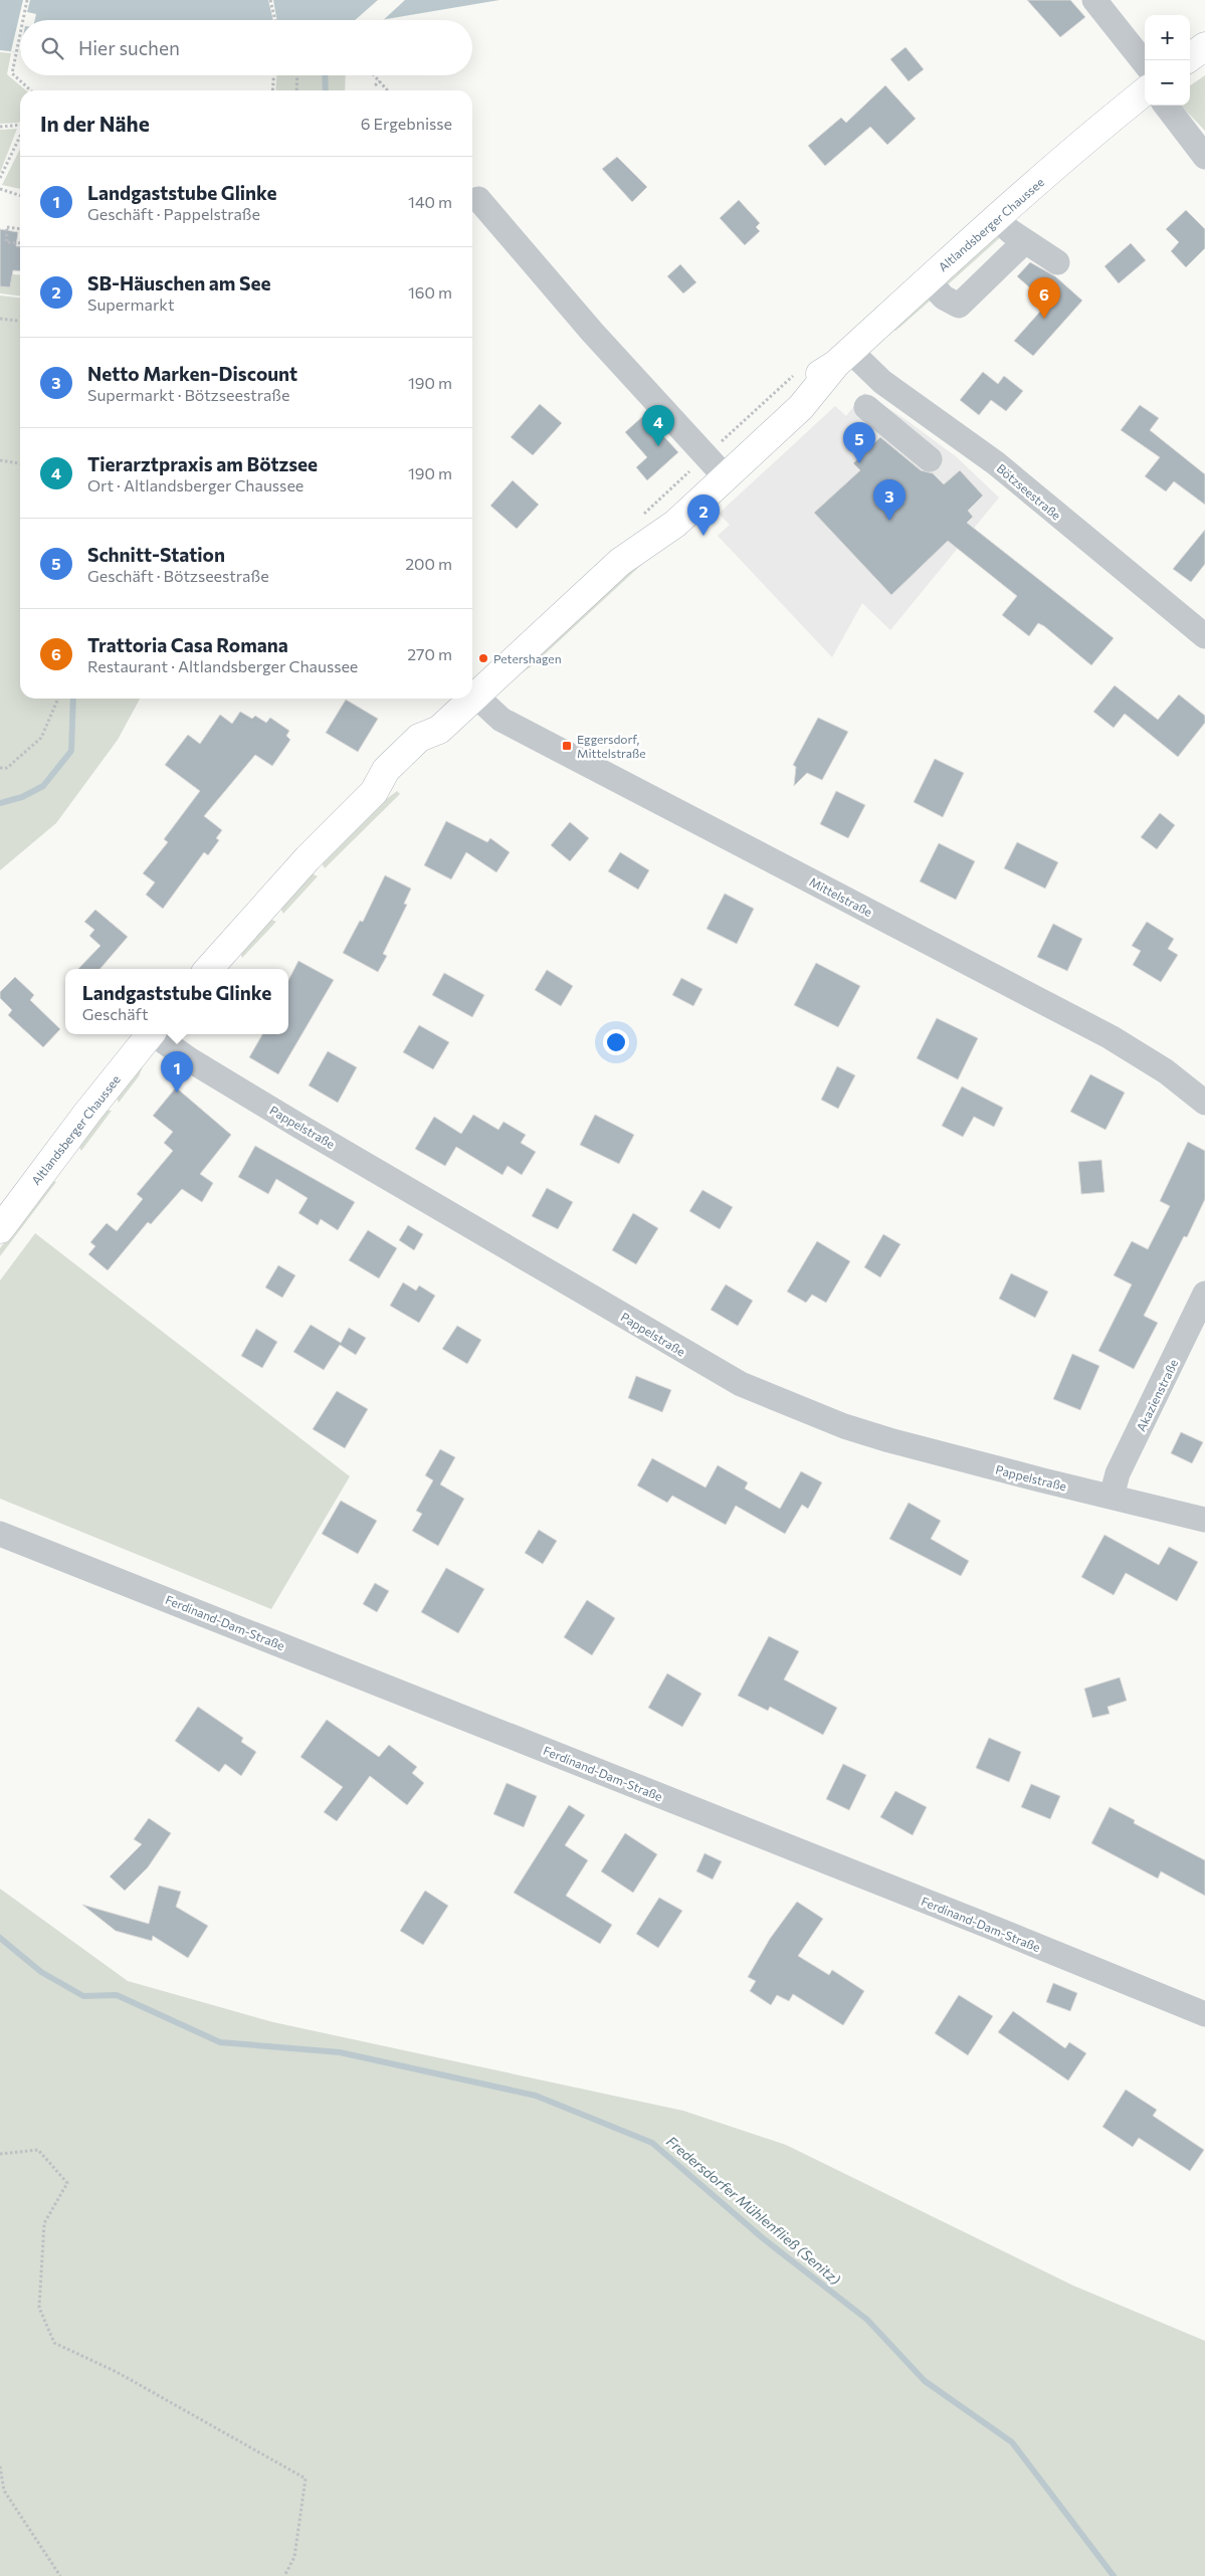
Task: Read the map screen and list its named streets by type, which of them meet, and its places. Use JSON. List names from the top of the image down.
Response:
{
  "streets": {
    "main road": ["Altlandsberger Chaussee"],
    "street": [
      "Bötzseestraße",
      "Mittelstraße",
      "Pappelstraße",
      "Akazienstraße",
      "Ferdinand-Dam-Straße"
    ]
  },
  "crossings": [
    ["Altlandsberger Chaussee", "Bötzseestraße"],
    ["Altlandsberger Chaussee", "Mittelstraße"],
    ["Pappelstraße", "Akazienstraße"]
  ],
  "water": ["Fredersdorfer Mühlenfließ (Senitz)"],
  "places": {
    "other": ["Petershagen"],
    "transit": ["Eggersdorf, Mittelstraße"]
  },
  "page": {
    "map_buttons": ["+", "−"],
    "search": "Hier suchen",
    "heading": ["In der Nähe", "6 Ergebnisse"],
    "list": [
      {
        "mark": "1",
        "name": "Landgaststube Glinke",
        "note": "Geschäft · Pappelstraße",
        "value": "140 m"
      },
      {
        "mark": "2",
        "name": "SB-Häuschen am See",
        "note": "Supermarkt",
        "value": "160 m"
      },
      {
        "mark": "3",
        "name": "Netto Marken-Discount",
        "note": "Supermarkt · Bötzseestraße",
        "value": "190 m"
      },
      {
        "mark": "4",
        "name": "Tierarztpraxis am Bötzsee",
        "note": "Ort · Altlandsberger Chaussee",
        "value": "190 m"
      },
      {
        "mark": "5",
        "name": "Schnitt-Station",
        "note": "Geschäft · Bötzseestraße",
        "value": "200 m"
      },
      {
        "mark": "6",
        "name": "Trattoria Casa Romana",
        "note": "Restaurant · Altlandsberger Chaussee",
        "value": "270 m"
      }
    ],
    "pins": [
      "6",
      "4",
      "5",
      "3",
      "2",
      "1"
    ],
    "popup": ["Landgaststube Glinke", "Geschäft"]
  }
}
